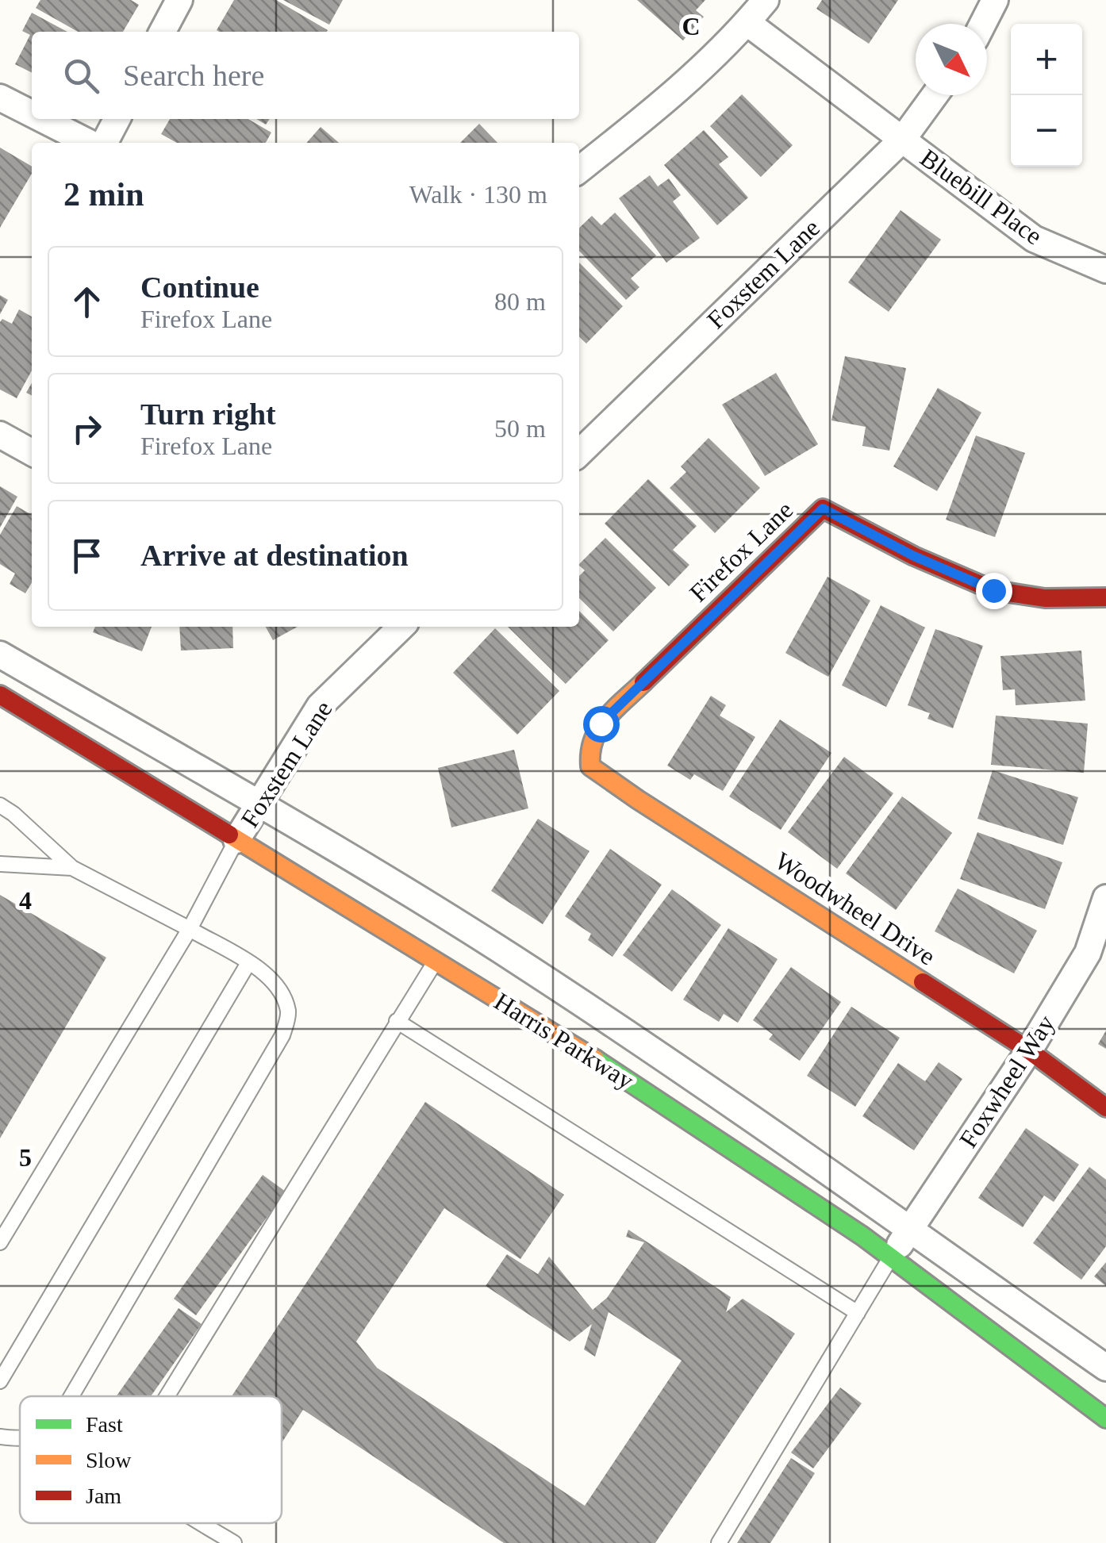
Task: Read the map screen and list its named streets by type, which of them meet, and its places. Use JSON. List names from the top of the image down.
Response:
{
  "streets": {
    "street": [
      "Bluebill Place",
      "Foxstem Lane",
      "Firefox Lane",
      "Woodwheel Drive",
      "Harris Parkway",
      "Foxwheel Way"
    ]
  },
  "crossings": [
    ["Bluebill Place", "Foxstem Lane"],
    ["Foxstem Lane", "Harris Parkway"],
    ["Firefox Lane", "Woodwheel Drive"],
    ["Woodwheel Drive", "Foxwheel Way"],
    ["Harris Parkway", "Foxwheel Way"]
  ],
  "legend": ["Fast", "Slow", "Jam"],
  "north": "bottom right",
  "page": {
    "map_buttons": ["+", "−"],
    "search": "Search here",
    "heading": ["2 min", "Walk · 130 m"],
    "list": [
      ["Continue", "Firefox Lane", "80 m"],
      ["Turn right", "Firefox Lane", "50 m"],
      "Arrive at destination"
    ]
  },
  "grid": {
    "columns": ["C"],
    "rows": ["4", "5"]
  }
}
